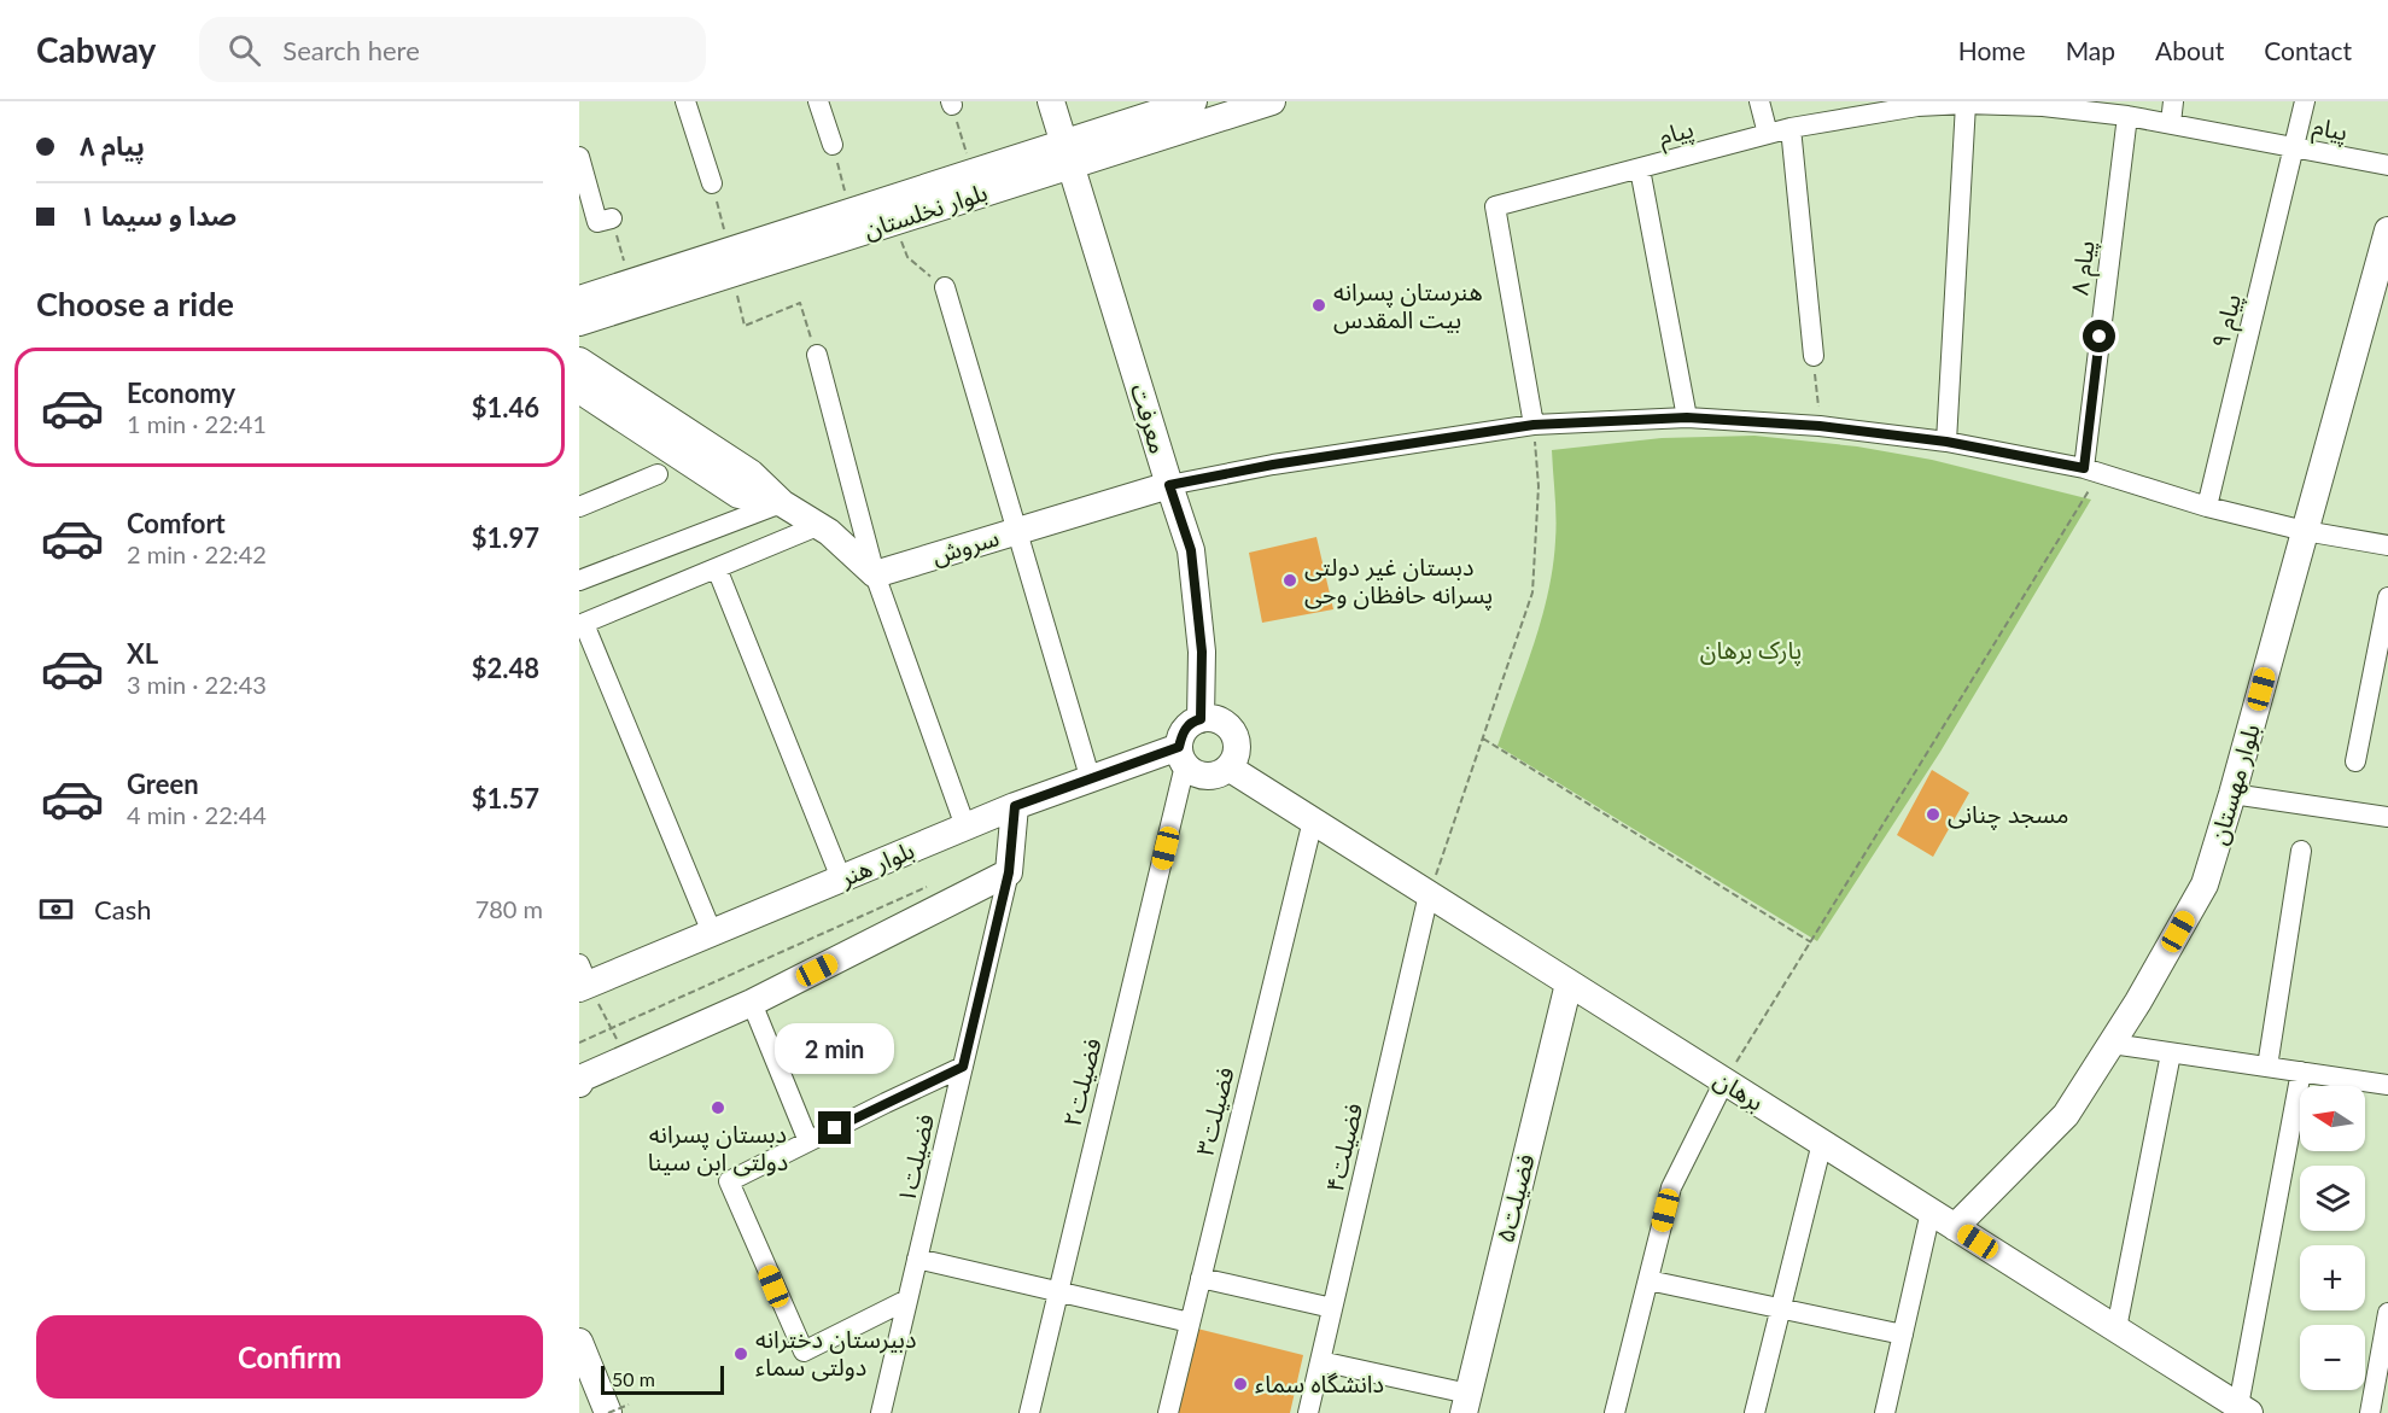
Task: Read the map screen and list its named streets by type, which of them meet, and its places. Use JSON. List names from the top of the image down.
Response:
{
  "streets": {
    "street": [
      "پیام",
      "بلوار نخلستان",
      "پیام ۸",
      "پیام ۹",
      "معرفت",
      "سروش",
      "بلوار مهستان",
      "بلوار هنر",
      "فضیلت۲",
      "برهان",
      "فضیلت۳",
      "فضیلت۴",
      "فضیلت۱",
      "فضیلت۵"
    ]
  },
  "crossings": [
    ["پیام", "پیام ۸"],
    ["پیام", "پیام ۹"],
    ["بلوار نخلستان", "معرفت"],
    ["معرفت", "سروش"],
    ["معرفت", "بلوار هنر"],
    ["معرفت", "فضیلت۲"],
    ["معرفت", "برهان"],
    ["بلوار مهستان", "برهان"],
    ["بلوار هنر", "فضیلت۲"],
    ["بلوار هنر", "برهان"],
    ["فضیلت۲", "برهان"],
    ["برهان", "فضیلت۳"],
    ["برهان", "فضیلت۴"],
    ["برهان", "فضیلت۵"]
  ],
  "parks": ["پارک برهان"],
  "places": [
    "هنرستان پسرانه بیت المقدس",
    "دبستان غیر دولتی پسرانه حافظان وحی",
    "مسجد چنانی",
    "دبستان پسرانه دولتی ابن سینا",
    "دبیرستان دخترانه دولتی سماء",
    "دانشگاه سماء"
  ],
  "scale_bar": "50 m",
  "north": "left",
  "page": {
    "header": "Cabway",
    "search": "Search here",
    "nav": [
      "Home",
      "Map",
      "About",
      "Contact"
    ],
    "banner": ["پیام ۸", "صدا و سیما ۱"],
    "heading": "Choose a ride",
    "list": [
      {
        "name": "Economy",
        "note": "1 min · 22:41",
        "value": "$1.46"
      },
      {
        "name": "Comfort",
        "note": "2 min · 22:42",
        "value": "$1.97"
      },
      {
        "name": "XL",
        "note": "3 min · 22:43",
        "value": "$2.48"
      },
      {
        "name": "Green",
        "note": "4 min · 22:44",
        "value": "$1.57"
      }
    ],
    "pay": ["Cash", "780 m"],
    "bubble": "2 min",
    "map_buttons": ["+", "−"],
    "buttons": "Confirm",
    "scale": "50 m"
  }
}
